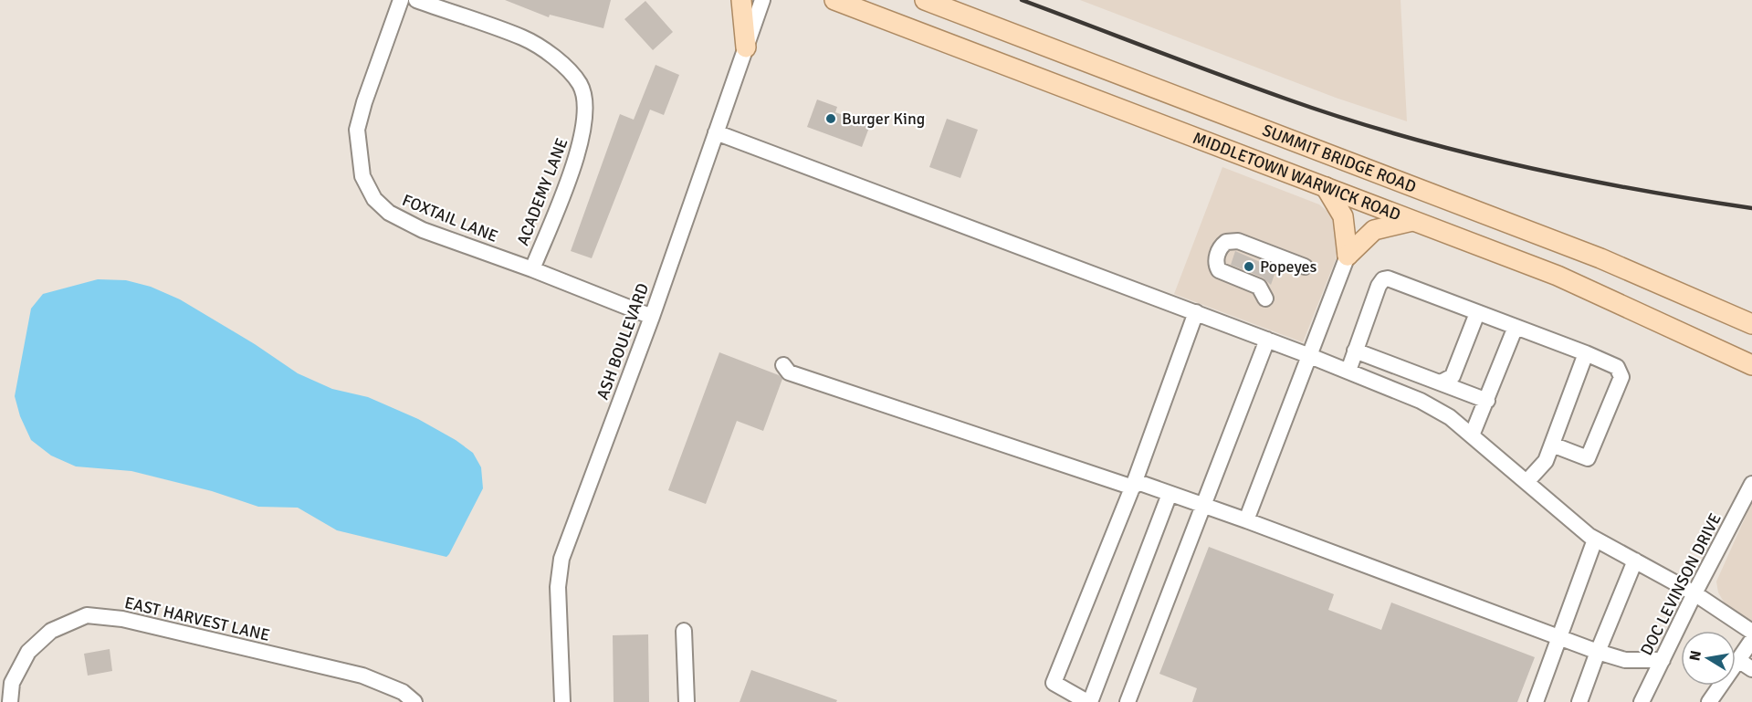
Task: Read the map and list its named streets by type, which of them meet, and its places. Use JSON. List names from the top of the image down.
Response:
{
  "streets": {
    "main road": ["SUMMIT BRIDGE ROAD", "MIDDLETOWN WARWICK ROAD"],
    "street": [
      "ACADEMY LANE",
      "FOXTAIL LANE",
      "ASH BOULEVARD",
      "DOC LEVINSON DRIVE",
      "EAST HARVEST LANE"
    ]
  },
  "crossings": [
    ["ACADEMY LANE", "FOXTAIL LANE"],
    ["FOXTAIL LANE", "ASH BOULEVARD"]
  ],
  "places": ["Burger King", "Popeyes"],
  "north": "left"
}
